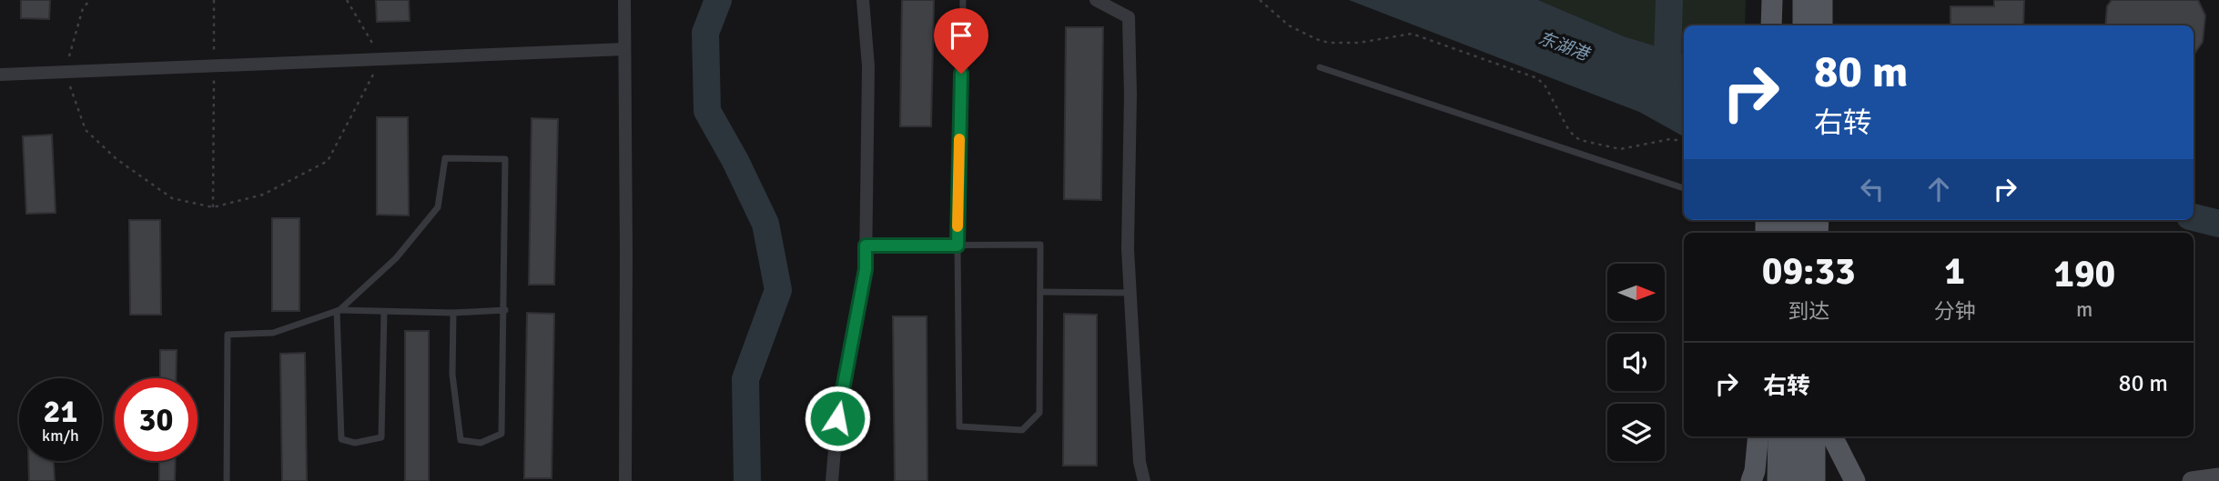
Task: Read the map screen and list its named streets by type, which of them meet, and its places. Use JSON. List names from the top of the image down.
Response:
{
  "water": ["东湖港"],
  "north": "right",
  "page": {
    "turn": ["80 m", "右转"],
    "eta": [
      "09:33",
      "到达",
      "1",
      "分钟",
      "190",
      "m"
    ],
    "list": [
      {
        "name": "右转",
        "value": "80 m"
      }
    ],
    "speed": "21 km/h",
    "limit": "30"
  }
}
